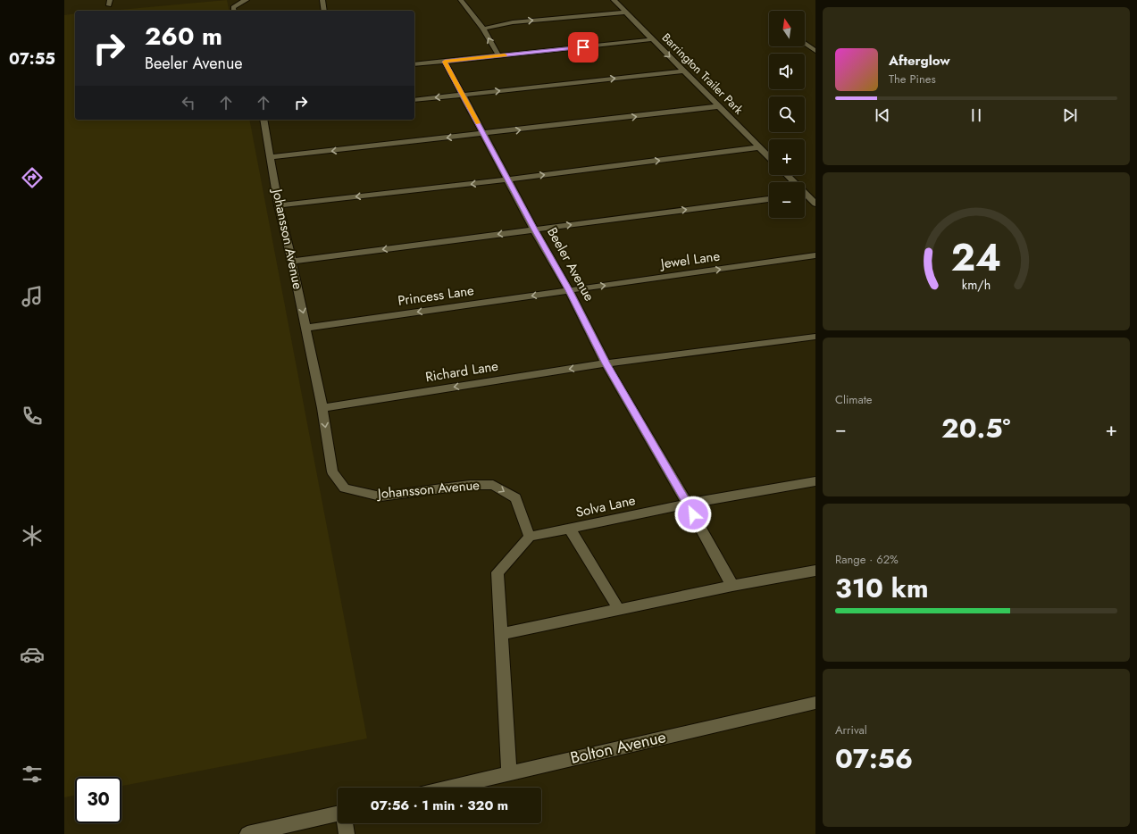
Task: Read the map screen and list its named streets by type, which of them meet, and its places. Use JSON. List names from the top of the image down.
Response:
{
  "streets": {
    "street": [
      "Barrington Trailer Park",
      "Johansson Avenue",
      "Jewel Lane",
      "Beeler Avenue",
      "Princess Lane",
      "Richard Lane",
      "Solva Lane",
      "Bolton Avenue"
    ]
  },
  "crossings": [
    ["Johansson Avenue", "Princess Lane"],
    ["Johansson Avenue", "Richard Lane"],
    ["Johansson Avenue", "Solva Lane"],
    ["Jewel Lane", "Beeler Avenue"],
    ["Jewel Lane", "Princess Lane"],
    ["Beeler Avenue", "Princess Lane"],
    ["Beeler Avenue", "Richard Lane"],
    ["Beeler Avenue", "Solva Lane"]
  ],
  "one_way": ["Richard Lane"],
  "north": "top",
  "page": {
    "tabs": "07:55",
    "map_buttons": ["+", "−"],
    "turn": ["260 m", "Beeler Avenue"],
    "song": ["Afterglow", "The Pines"],
    "tile": [
      "Climate",
      ["Range · 62%", "310 km"],
      ["Arrival", "07:56"]
    ],
    "heat": ["−", "20.5°", "+"],
    "limit": "30",
    "trip": "07:56 · 1 min · 320 m",
    "gauge": ["24", "km/h"]
  }
}
